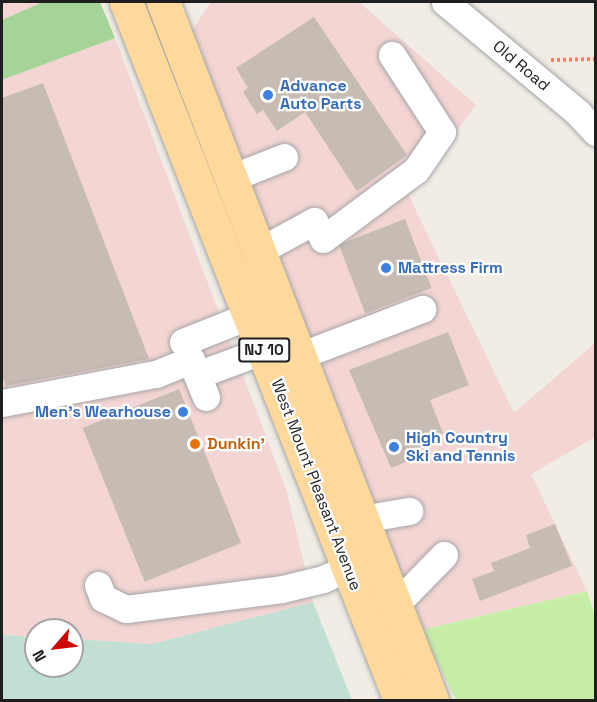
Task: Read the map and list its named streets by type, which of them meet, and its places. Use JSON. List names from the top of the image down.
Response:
{
  "streets": {
    "main road": ["NJ 10", "West Mount Pleasant Avenue"],
    "street": ["Old Road"]
  },
  "places": [
    "Advance Auto Parts",
    "Mattress Firm",
    "Men's Wearhouse",
    "Dunkin'",
    "High Country Ski and Tennis"
  ],
  "north": "bottom left"
}
